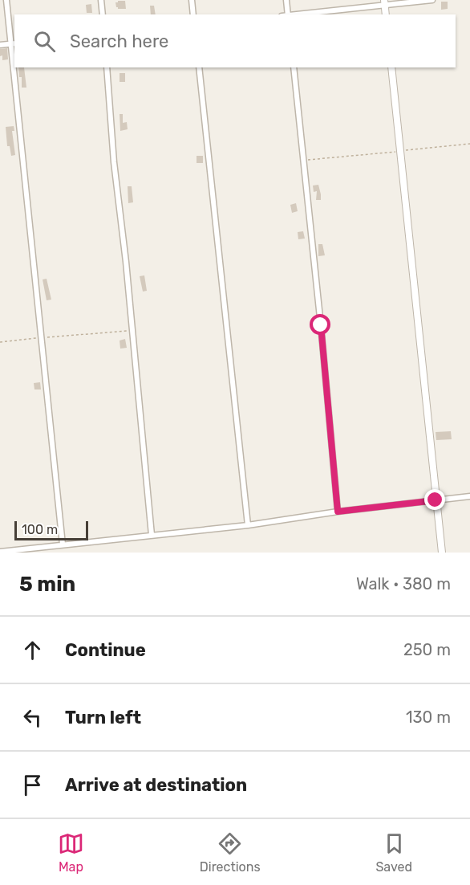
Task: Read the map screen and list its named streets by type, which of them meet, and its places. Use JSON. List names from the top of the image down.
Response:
{
  "scale_bar": "100 m",
  "page": {
    "search": "Search here",
    "scale": "100 m",
    "heading": ["5 min", "Walk · 380 m"],
    "list": [
      ["Continue", "250 m"],
      ["Turn left", "130 m"],
      "Arrive at destination"
    ],
    "nav": ["Map", "Directions", "Saved"]
  }
}
